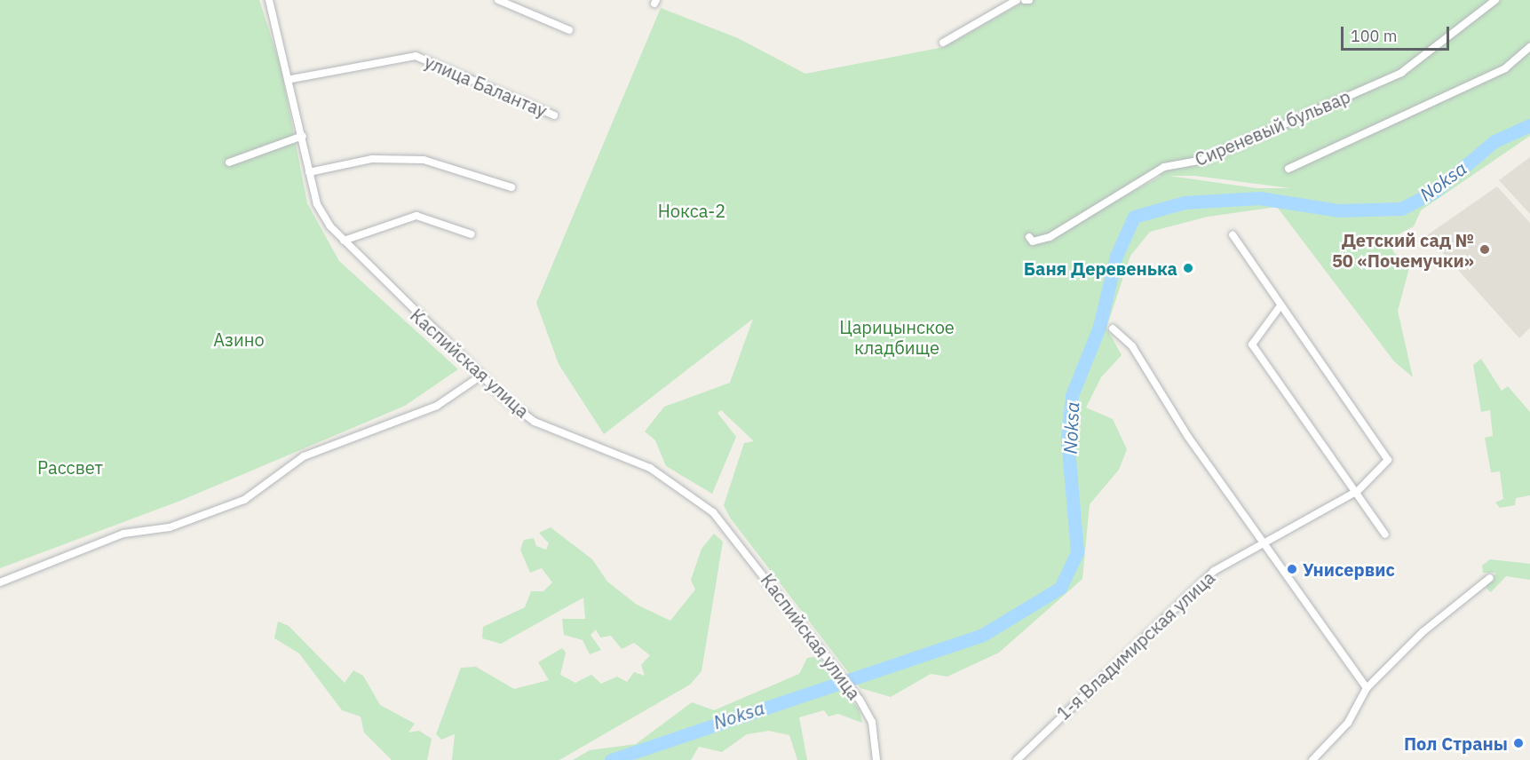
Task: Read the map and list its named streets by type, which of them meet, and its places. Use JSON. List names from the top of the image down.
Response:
{
  "streets": {
    "street": [
      "улица Балантау",
      "Сиреневый бульвар",
      "Каспийская улица",
      "1-я Владимирская улица"
    ]
  },
  "crossings": [
    ["улица Балантау", "Каспийская улица"]
  ],
  "water": ["Noksa"],
  "parks": [
    "Нокса-2",
    "Царицынское кладбище",
    "Азино",
    "Рассвет"
  ],
  "places": [
    "Детский сад № 50 «Почемучки»",
    "Баня Деревенька",
    "Унисервис",
    "Пол Страны"
  ],
  "scale_bar": "100 m"
}
